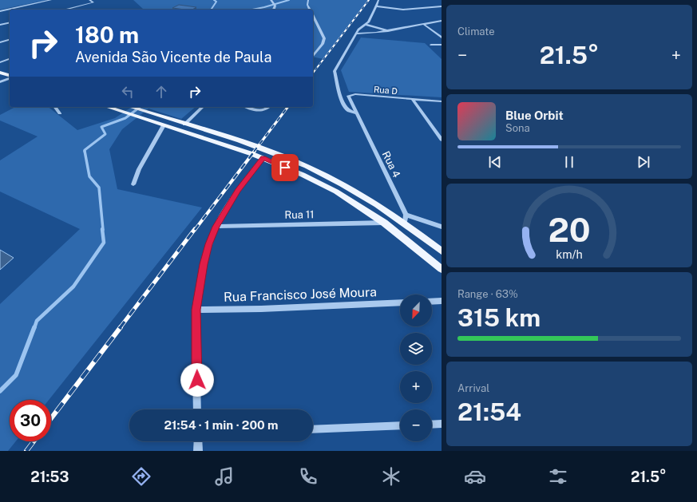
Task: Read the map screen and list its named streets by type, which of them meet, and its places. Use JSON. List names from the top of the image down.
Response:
{
  "streets": {
    "street": [
      "Rua D",
      "Rua 4",
      "Rua 11",
      "Rua Francisco José Moura"
    ]
  },
  "crossings": [
    ["Rua D", "Rua 4"]
  ],
  "north": "bottom left",
  "page": {
    "tile": [
      "Climate",
      ["Range · 63%", "315 km"],
      ["Arrival", "21:54"]
    ],
    "turn": ["180 m", "Avenida São Vicente de Paula"],
    "heat": ["−", "21.5°", "+"],
    "song": ["Blue Orbit", "Sona"],
    "map_buttons": ["+", "−"],
    "limit": "30",
    "trip": "21:54 · 1 min · 200 m",
    "tabs": ["21:53", "21.5°"],
    "gauge": ["20", "km/h"]
  }
}
